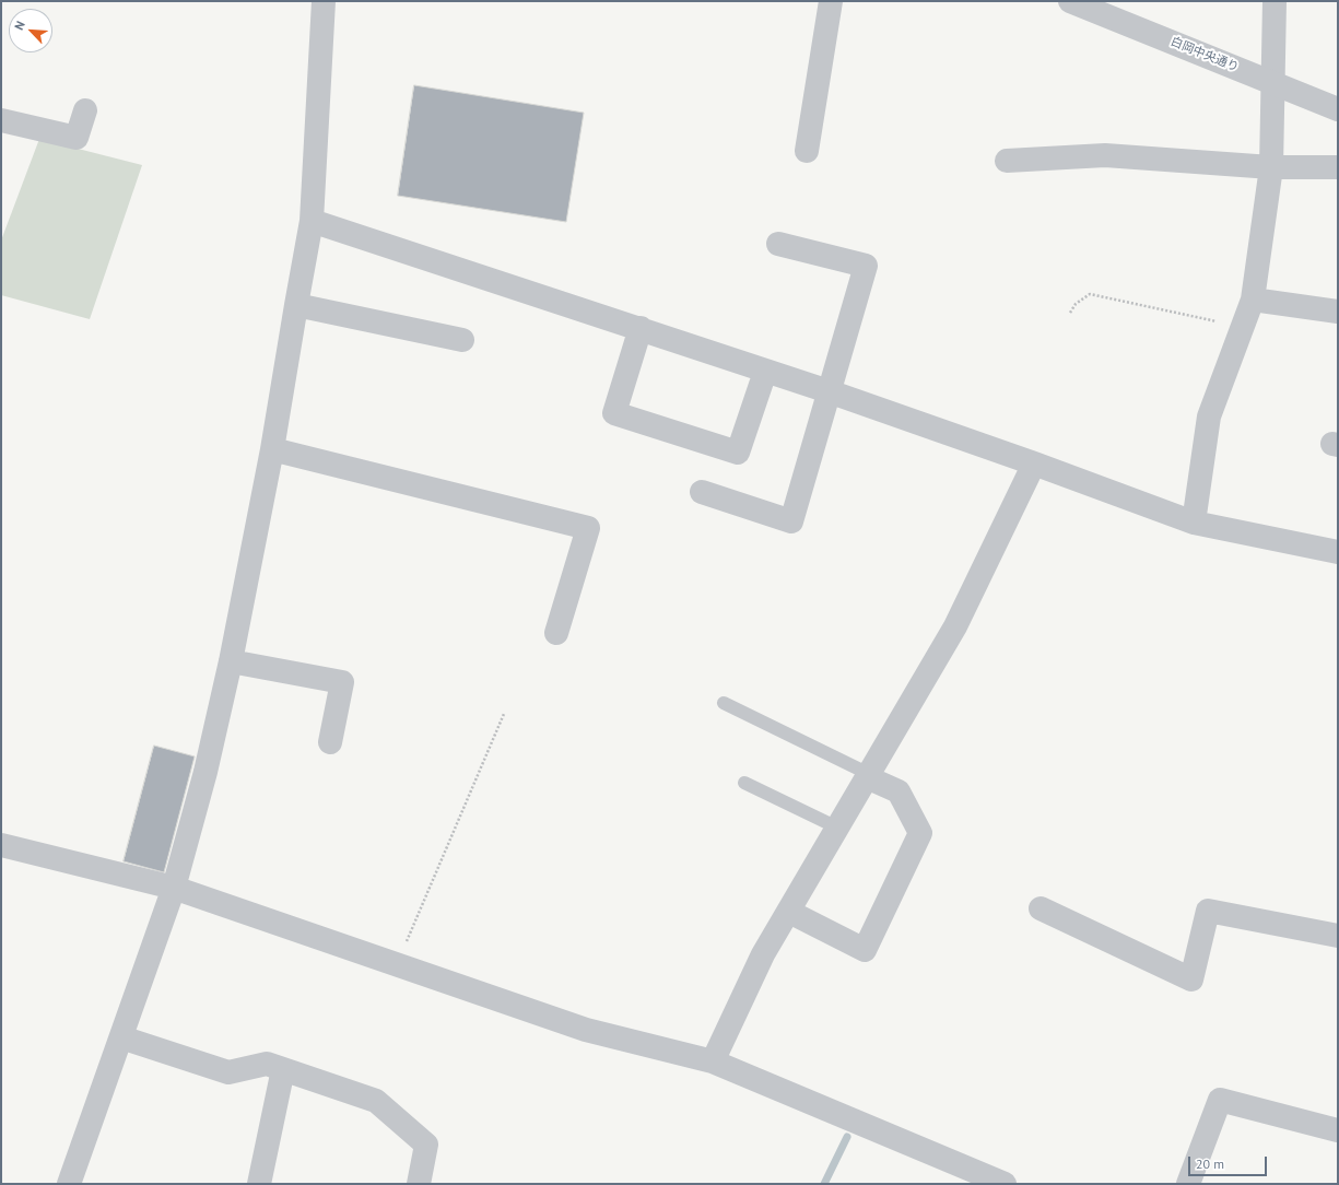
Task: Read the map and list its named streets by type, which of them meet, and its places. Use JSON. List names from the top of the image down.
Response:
{
  "streets": {
    "street": ["白岡中央通り"]
  },
  "scale_bar": "20 m",
  "north": "top left"
}
